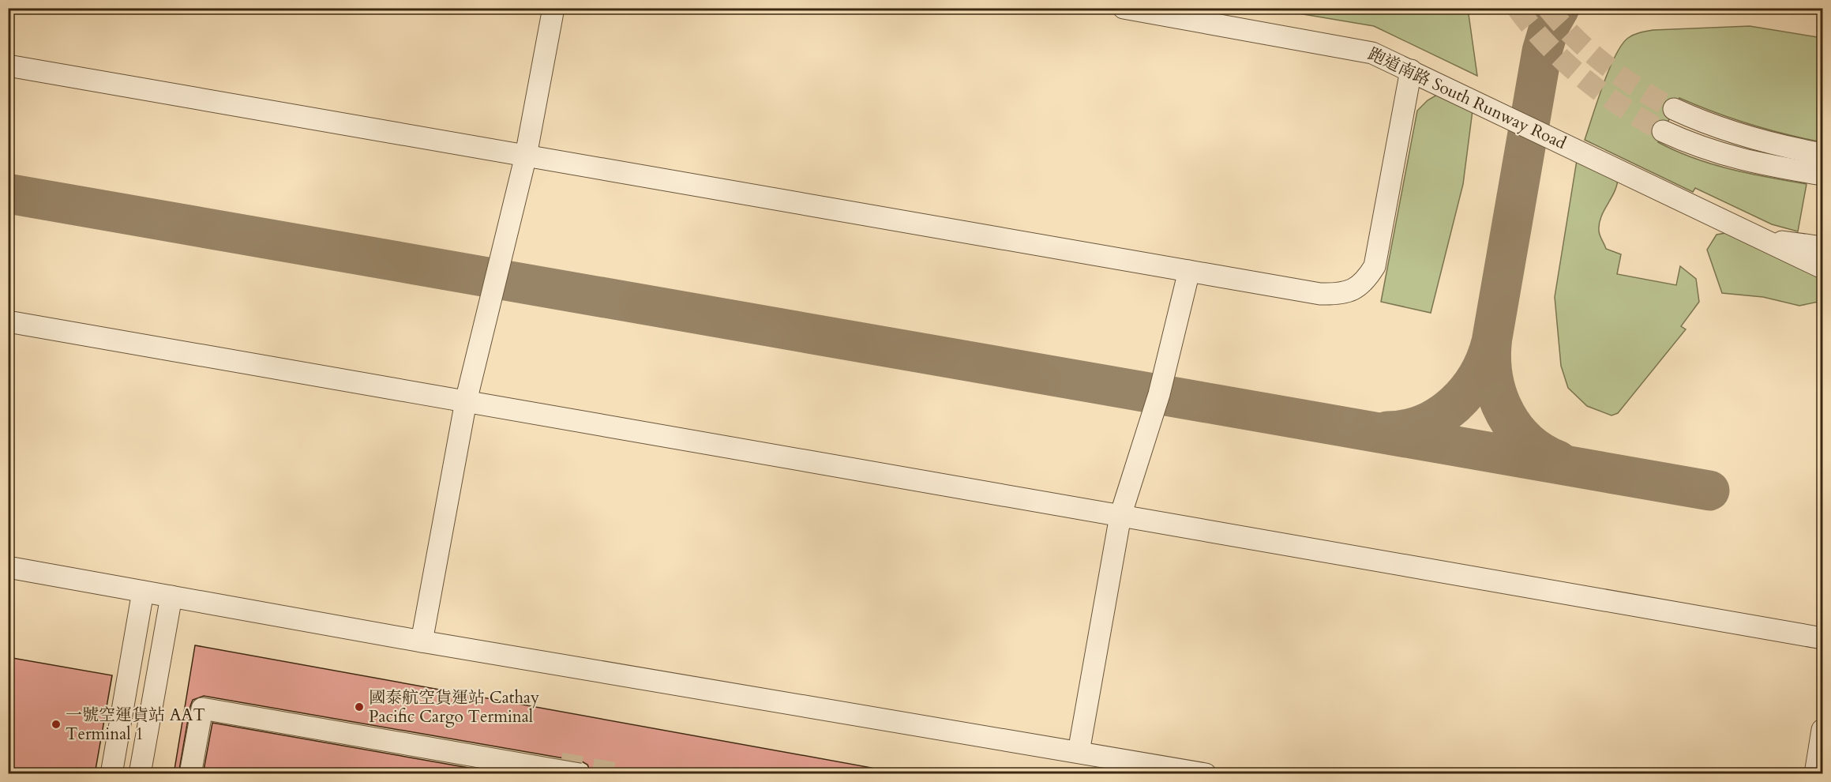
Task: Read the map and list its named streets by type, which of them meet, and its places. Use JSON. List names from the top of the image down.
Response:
{
  "streets": {
    "lane": ["跑道南路 South Runway Road"]
  },
  "places": ["國泰航空貨運站 Cathay Pacific Cargo Terminal", "一號空運貨站 AAT Terminal 1"]
}
